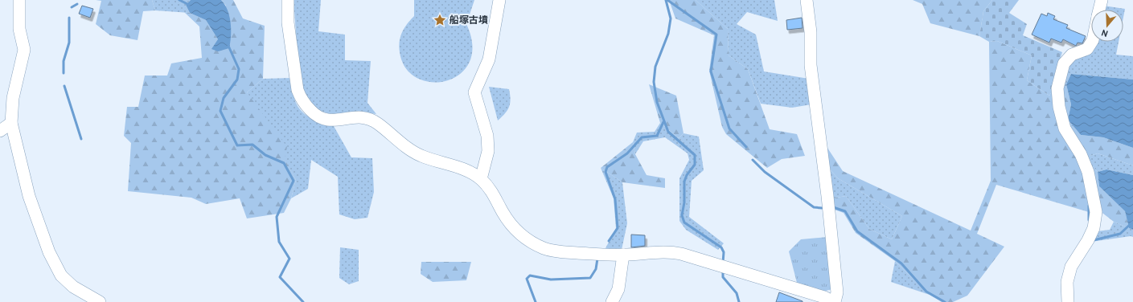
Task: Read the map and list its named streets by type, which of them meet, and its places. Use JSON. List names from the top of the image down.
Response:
{
  "places": {
    "place": ["船塚古墳"]
  },
  "north": "bottom"
}
